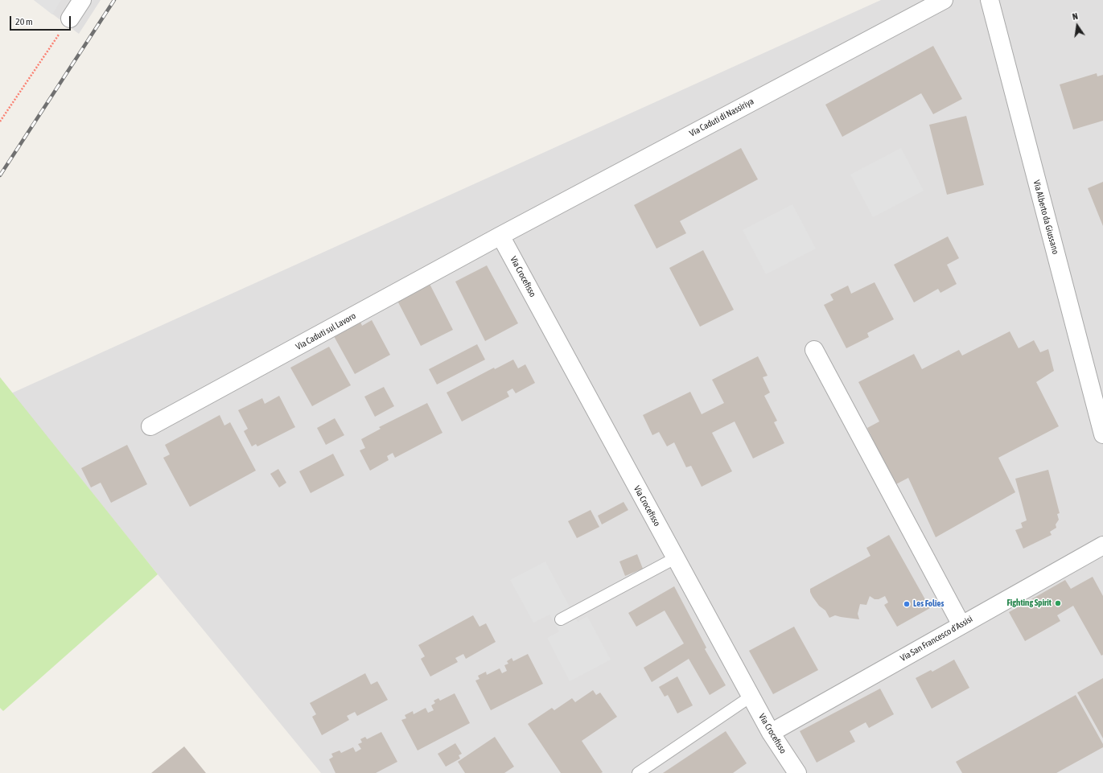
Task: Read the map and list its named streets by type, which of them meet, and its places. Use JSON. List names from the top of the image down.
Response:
{
  "streets": {
    "street": [
      "Via Caduti di Nassiriya",
      "Via Alberto da Giussano",
      "Via Crocefisso",
      "Via Caduti sul Lavoro",
      "Via San Francesco d'Assisi"
    ]
  },
  "crossings": [
    ["Via Caduti di Nassiriya", "Via Crocefisso"],
    ["Via Caduti di Nassiriya", "Via Caduti sul Lavoro"],
    ["Via Crocefisso", "Via Caduti sul Lavoro"],
    ["Via Crocefisso", "Via San Francesco d'Assisi"]
  ],
  "places": ["Fighting Spirit", "Les Folies"],
  "scale_bar": "20 m",
  "north": "top"
}
